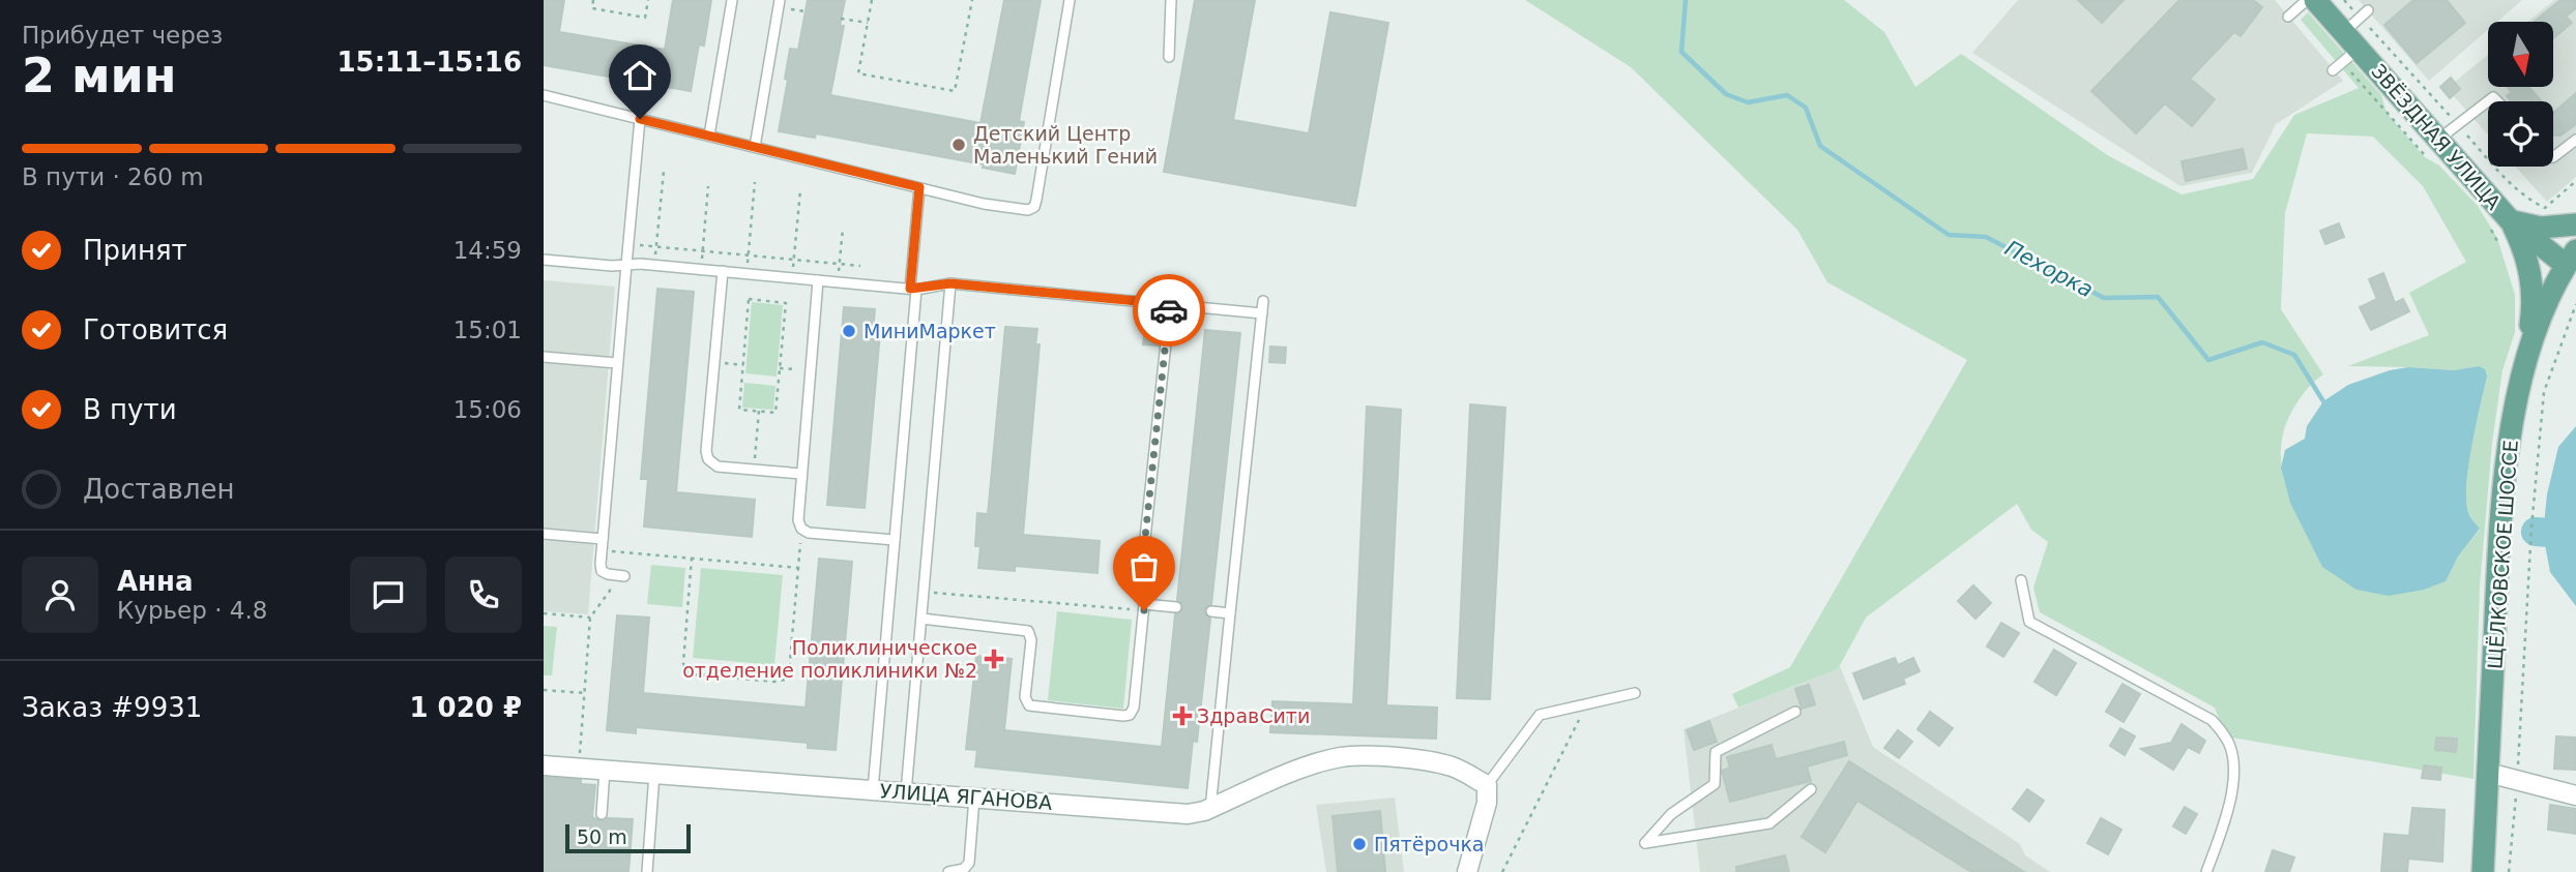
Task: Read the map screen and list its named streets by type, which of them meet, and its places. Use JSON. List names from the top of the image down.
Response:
{
  "streets": {
    "main road": ["ЗВЁЗДНАЯ УЛИЦА", "ЩЁЛКОВСКОЕ ШОССЕ"],
    "street": ["УЛИЦА ЯГАНОВА"]
  },
  "crossings": [
    ["ЗВЁЗДНАЯ УЛИЦА", "ЩЁЛКОВСКОЕ ШОССЕ"]
  ],
  "water": ["Пехорка"],
  "places": {
    "other": ["Детский Центр Маленький Гений", "МиниМаркет", "Пятёрочка"],
    "health": ["Поликлиническое отделение поликлиники №2", "ЗдравСити"]
  },
  "scale_bar": "50 m",
  "north": "bottom",
  "page": {
    "heading": ["2 мин", "Прибудет через", "15:11–15:16"],
    "panel": [
      "Анна",
      "Курьер · 4.8",
      "Заказ #9931",
      "1 020 ₽"
    ],
    "bar": "В пути · 260 m",
    "list": [
      ["Принят", "14:59"],
      ["Готовится", "15:01"],
      ["В пути", "15:06"],
      "Доставлен"
    ],
    "scale": "50 m"
  }
}
